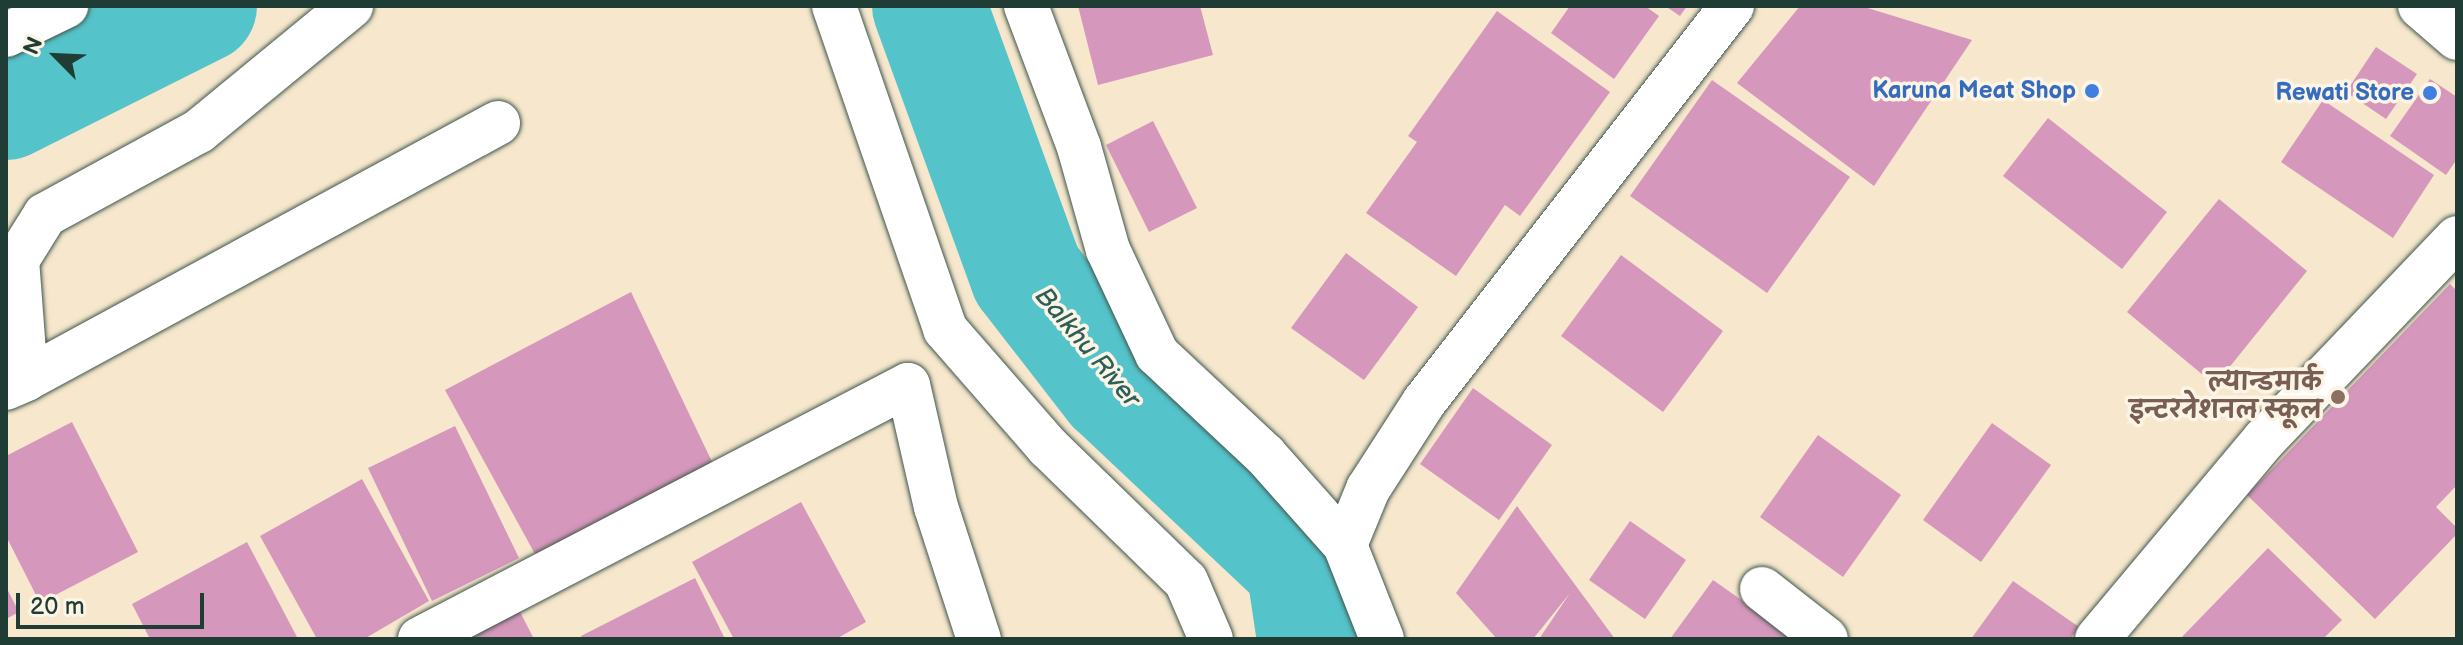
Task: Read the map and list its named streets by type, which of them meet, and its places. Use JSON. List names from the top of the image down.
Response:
{
  "water": ["Balkhu River"],
  "places": ["Karuna Meat Shop", "Rewati Store", "ल्यान्डमार्क इन्टरनेशनल स्कूल"],
  "scale_bar": "20 m",
  "north": "top left"
}
